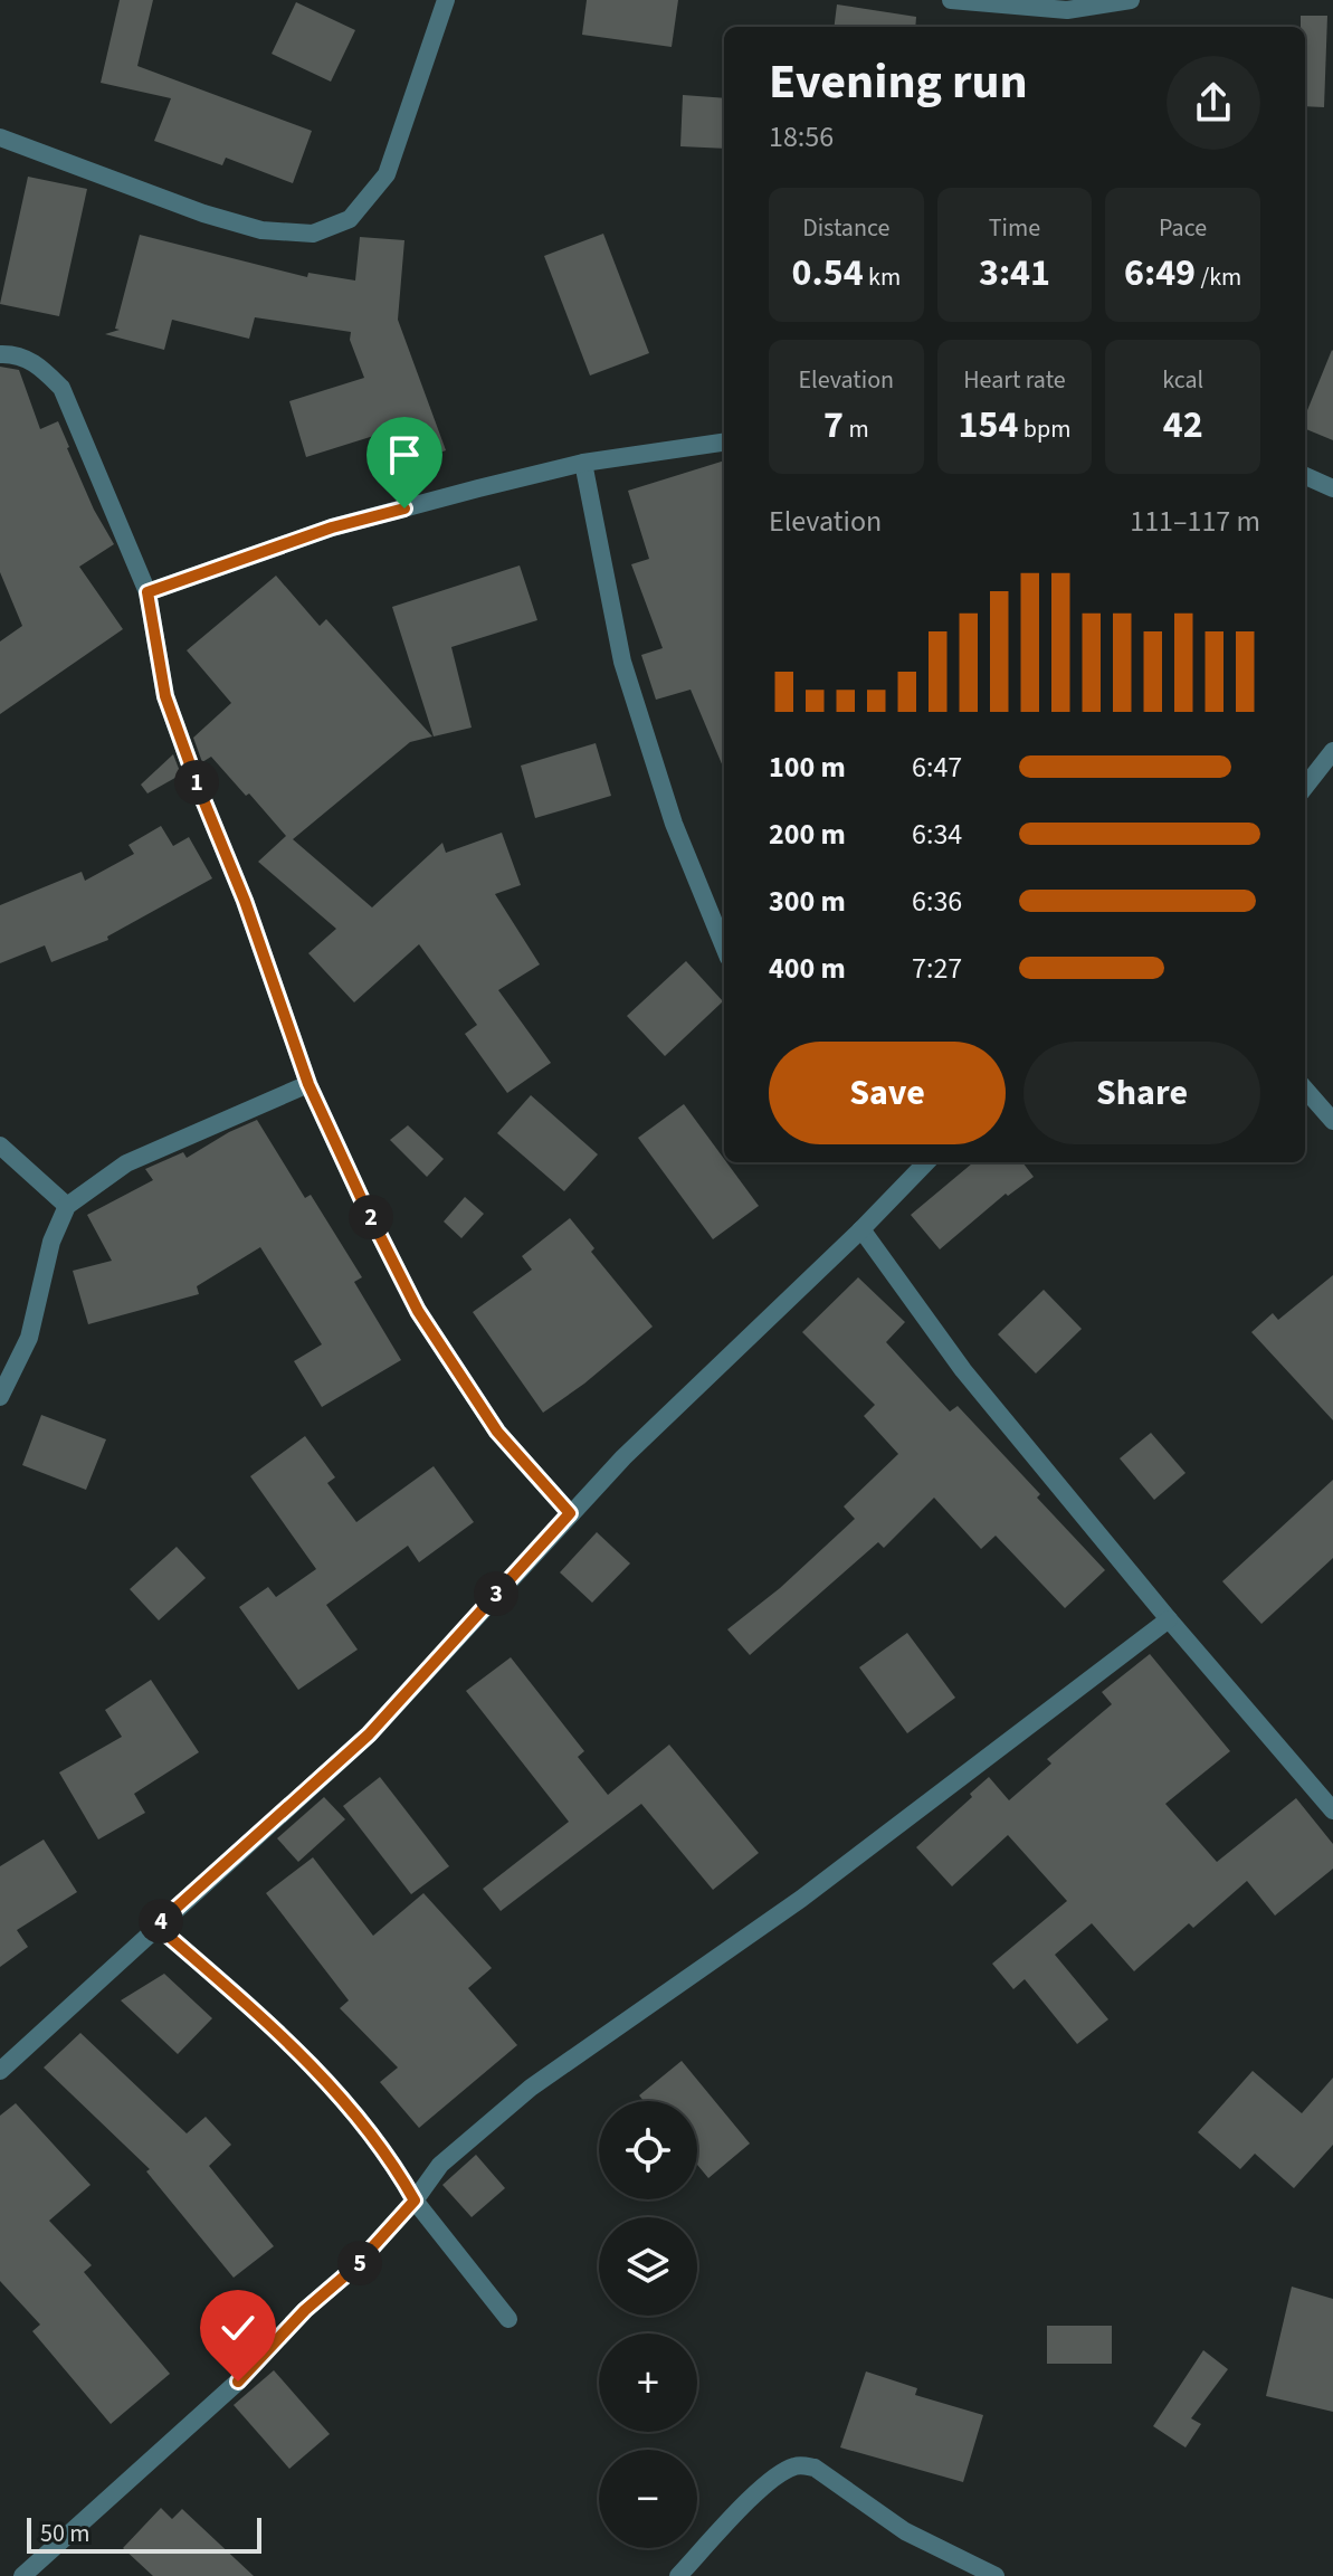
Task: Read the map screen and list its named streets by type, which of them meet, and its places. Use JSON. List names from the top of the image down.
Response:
{
  "scale_bar": "50 m",
  "page": {
    "heading": ["Evening run", "18:56"],
    "stats": [
      ["Distance", "0.54 km"],
      ["Time", "3:41"],
      ["Pace", "6:49 /km"],
      ["Elevation", "7 m"],
      ["Heart rate", "154 bpm"],
      ["kcal", "42"]
    ],
    "chart": ["Elevation", "111–117 m"],
    "list": [
      {
        "name": "100 m",
        "note": "6:47"
      },
      {
        "name": "200 m",
        "note": "6:34"
      },
      {
        "name": "300 m",
        "note": "6:36"
      },
      {
        "name": "400 m",
        "note": "7:27"
      }
    ],
    "pins": [
      "1",
      "2",
      "3",
      "4",
      "5"
    ],
    "buttons": ["Save", "Share"],
    "map_buttons": ["+", "−"],
    "scale": "50 m"
  }
}
